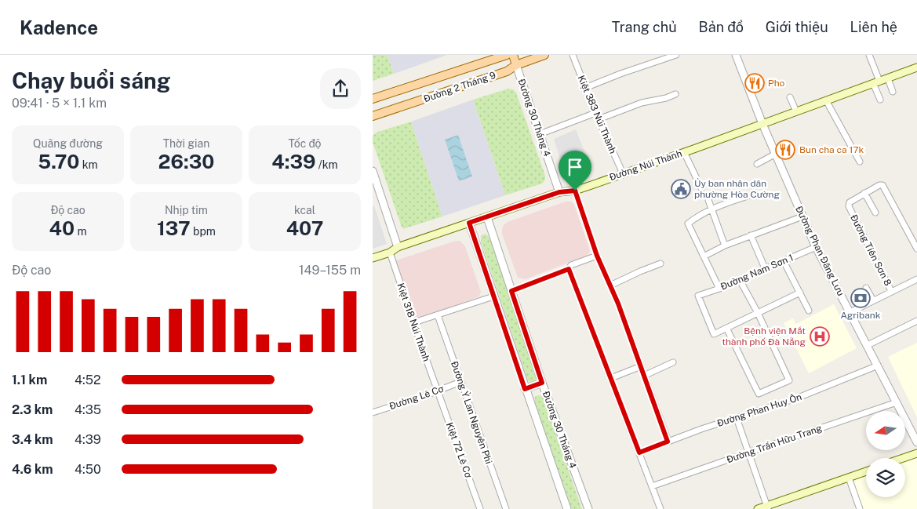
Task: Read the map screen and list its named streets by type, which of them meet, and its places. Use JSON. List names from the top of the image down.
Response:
{
  "streets": {
    "main road": ["Đường 2 Tháng 9", "Đường Núi Thành"],
    "street": [
      "Kiệt 383 Núi Thành",
      "Đường 30 Tháng 4",
      "Đường Tiên Sơn 8",
      "Đường Phan Đăng Lưu",
      "Đường Nam Sơn 1",
      "Kiệt 318 Núi Thành",
      "Đường Lê Cơ",
      "Đường Phan Huy Ôn",
      "Đường Ỷ Lan Nguyên Phi",
      "Đường Trần Hữu Trang",
      "Kiệt 72 Lê Cơ"
    ]
  },
  "crossings": [
    ["Đường 2 Tháng 9", "Đường 30 Tháng 4"],
    ["Kiệt 383 Núi Thành", "Đường Núi Thành"],
    ["Đường 30 Tháng 4", "Đường Núi Thành"],
    ["Đường Núi Thành", "Đường Phan Đăng Lưu"],
    ["Đường Núi Thành", "Kiệt 318 Núi Thành"],
    ["Đường Phan Đăng Lưu", "Đường Nam Sơn 1"],
    ["Đường Phan Đăng Lưu", "Đường Phan Huy Ôn"],
    ["Đường Phan Đăng Lưu", "Đường Trần Hữu Trang"],
    ["Kiệt 318 Núi Thành", "Đường Lê Cơ"],
    ["Kiệt 318 Núi Thành", "Kiệt 72 Lê Cơ"],
    ["Đường Lê Cơ", "Đường Ỷ Lan Nguyên Phi"],
    ["Đường Lê Cơ", "Kiệt 72 Lê Cơ"]
  ],
  "places": {
    "restaurant": ["Pho", "Bun cha ca 17k"],
    "public building": ["Ủy ban nhân dân phường Hòa Cường"],
    "bank": ["Agribank"],
    "hospital": ["Bệnh viện Mắt thành phố Đà Nẵng"]
  },
  "north": "left",
  "page": {
    "header": "Kadence",
    "nav": [
      "Trang chủ",
      "Bản đồ",
      "Giới thiệu",
      "Liên hệ"
    ],
    "heading": ["Chạy buổi sáng", "09:41 · 5 × 1.1 km"],
    "stats": [
      ["Quãng đường", "5.70 km"],
      ["Thời gian", "26:30"],
      ["Tốc độ", "4:39 /km"],
      ["Độ cao", "40 m"],
      ["Nhịp tim", "137 bpm"],
      ["kcal", "407"]
    ],
    "chart": ["Độ cao", "149–155 m"],
    "list": [
      {
        "name": "1.1 km",
        "note": "4:52"
      },
      {
        "name": "2.3 km",
        "note": "4:35"
      },
      {
        "name": "3.4 km",
        "note": "4:39"
      },
      {
        "name": "4.6 km",
        "note": "4:50"
      }
    ]
  }
}
